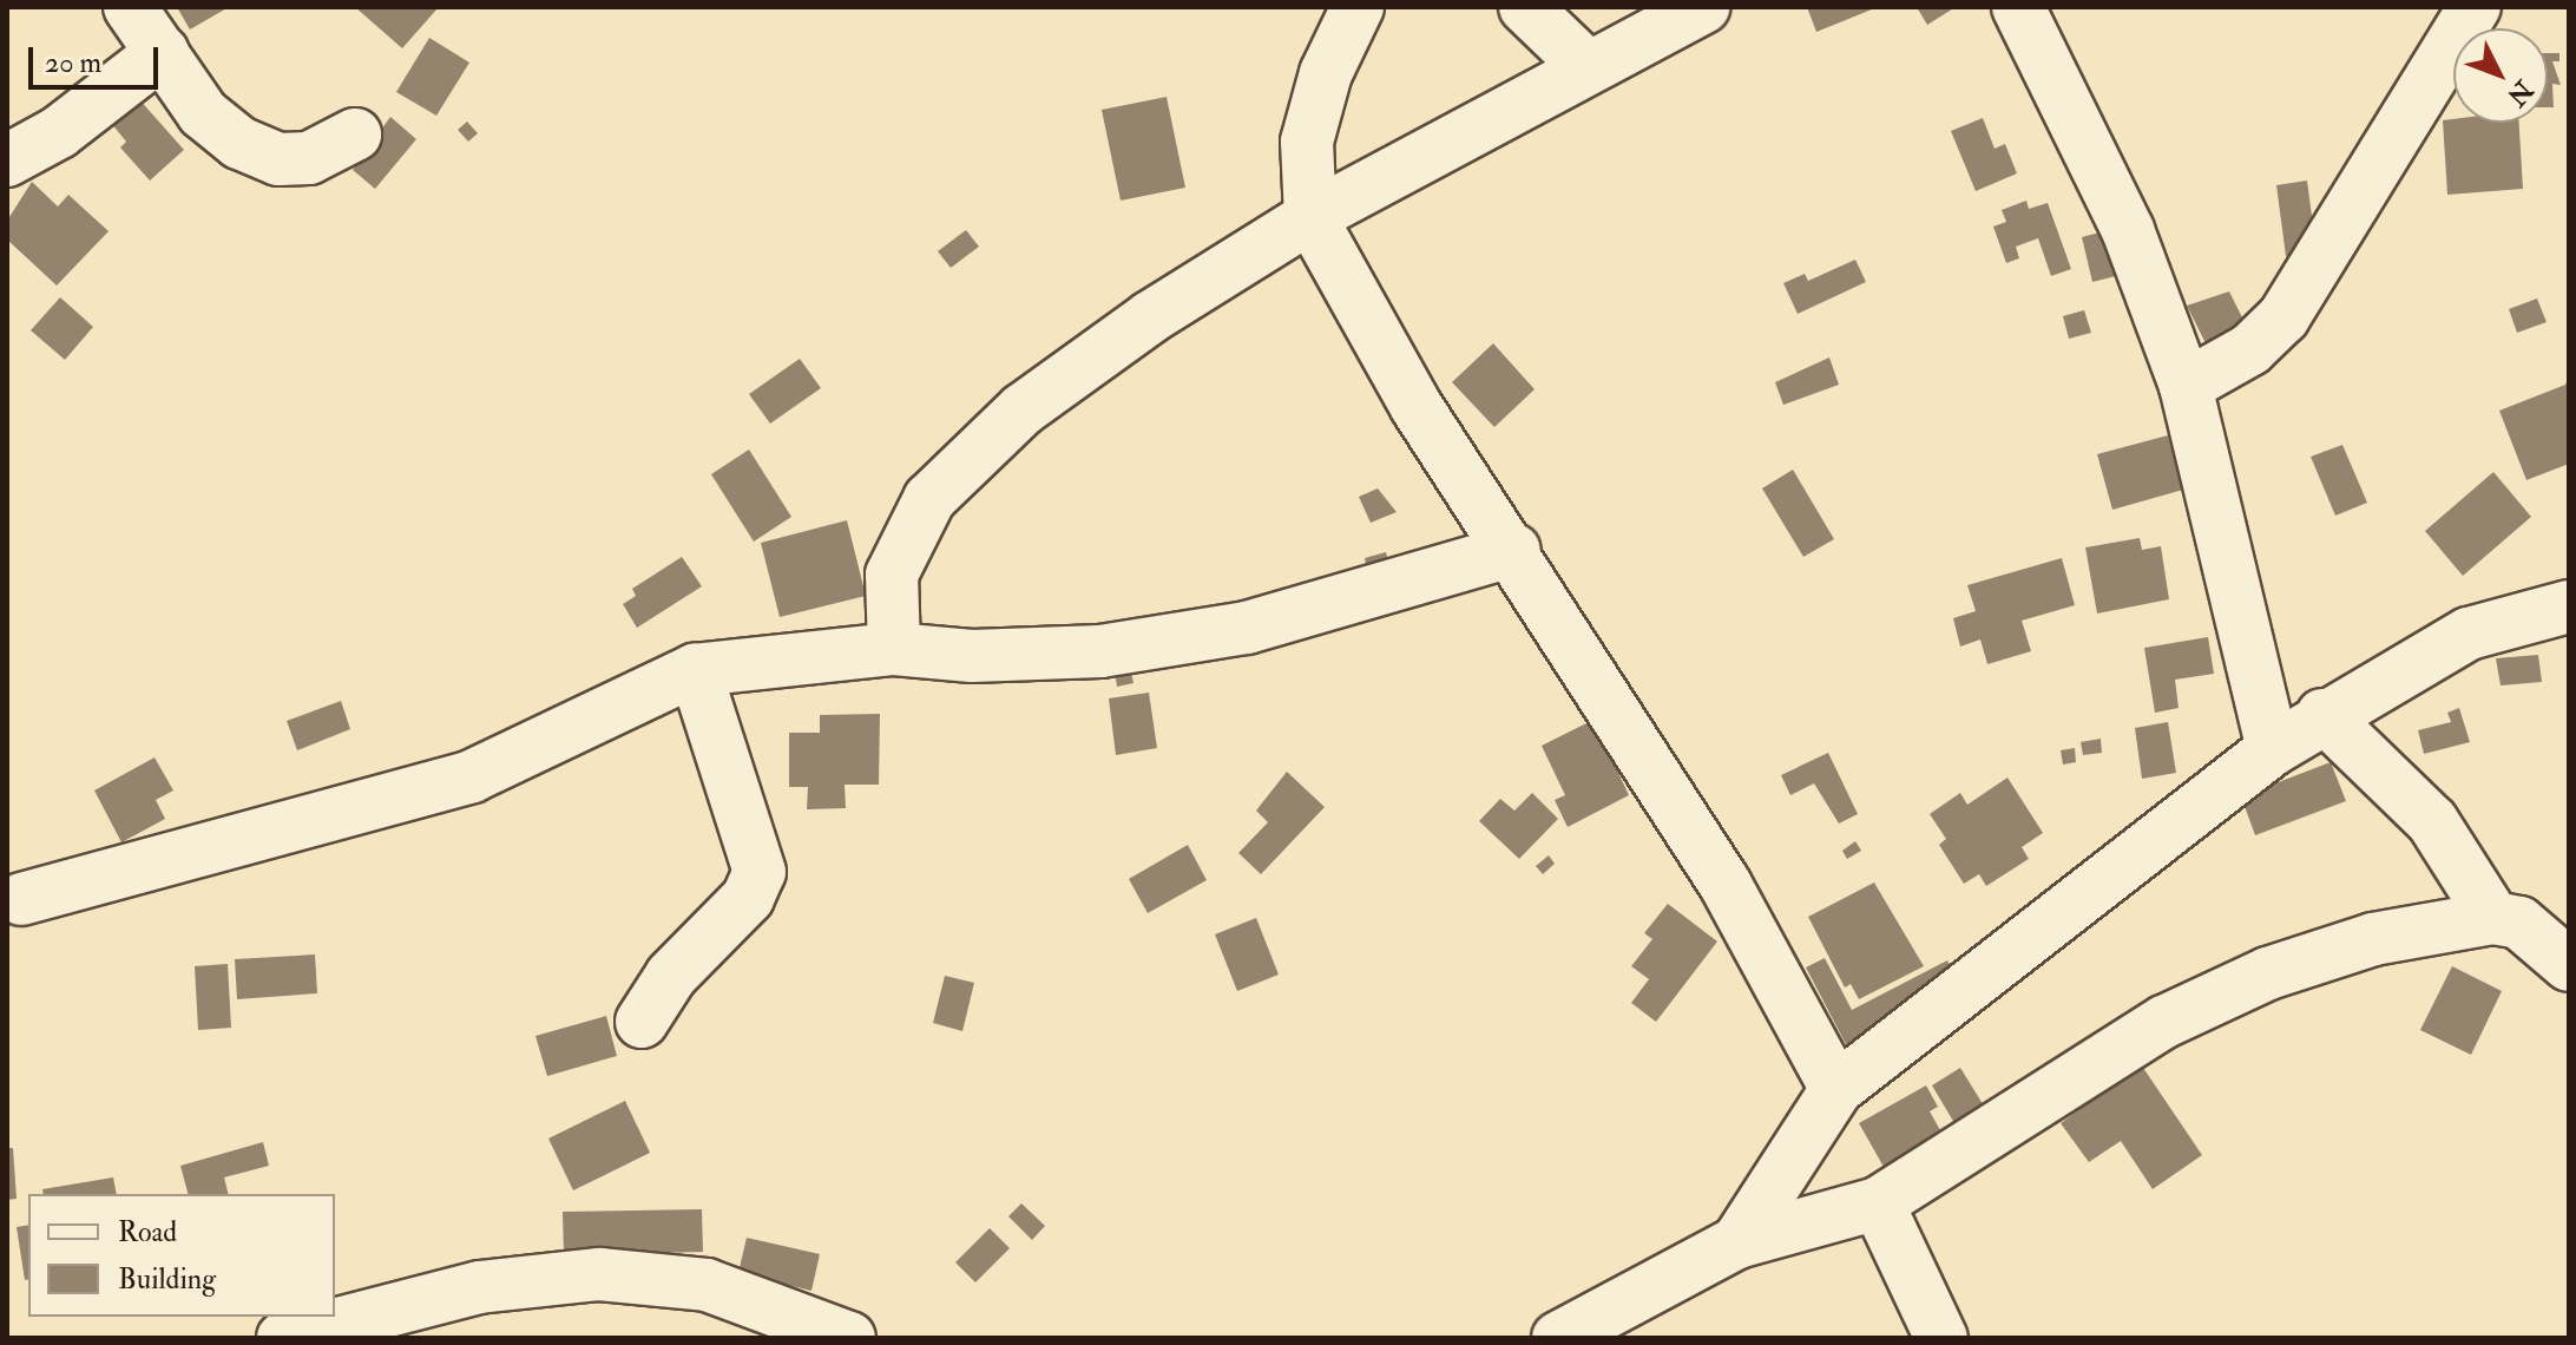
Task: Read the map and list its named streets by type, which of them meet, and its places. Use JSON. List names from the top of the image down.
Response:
{
  "legend": ["Road", "Building"],
  "scale_bar": "20 m",
  "north": "bottom right"
}
